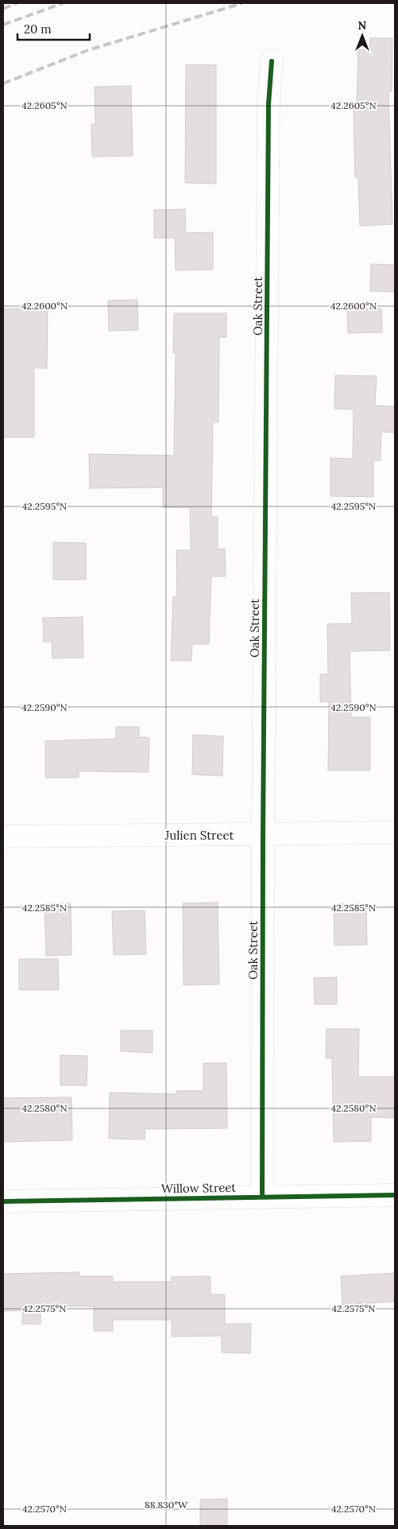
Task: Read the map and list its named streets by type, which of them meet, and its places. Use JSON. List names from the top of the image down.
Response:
{
  "streets": {
    "street": ["Oak Street", "Julien Street", "Willow Street"]
  },
  "crossings": [
    ["Oak Street", "Julien Street"],
    ["Oak Street", "Willow Street"]
  ],
  "scale_bar": "20 m",
  "north": "top",
  "coordinates": [
    "42.2605°N",
    "42.2600°N",
    "42.2595°N",
    "42.2590°N",
    "42.2585°N",
    "42.2580°N",
    "42.2575°N",
    "88.830°W",
    "42.2570°N"
  ]
}
